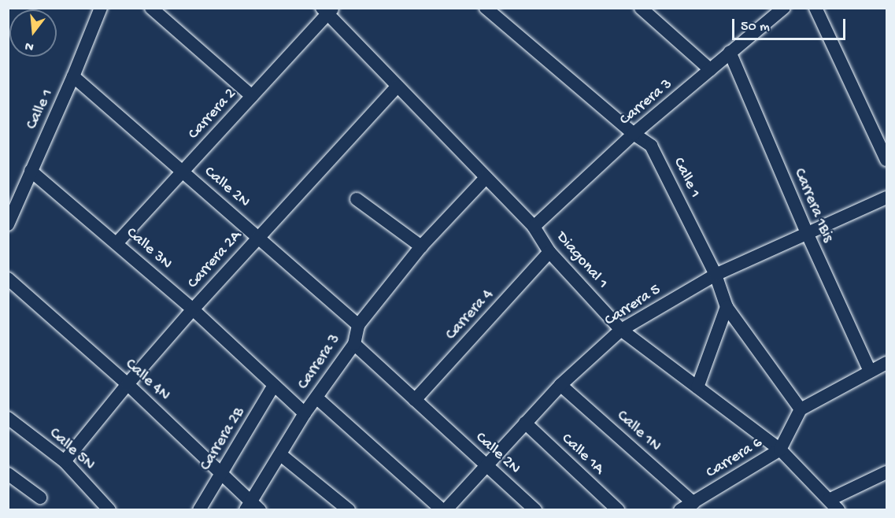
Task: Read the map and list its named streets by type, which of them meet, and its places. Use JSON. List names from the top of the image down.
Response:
{
  "streets": {
    "street": [
      "Carrera 3",
      "Calle 1",
      "Carrera 2",
      "Calle 2N",
      "Carrera 1Bis",
      "Calle 3N",
      "Carrera 2A",
      "Diagonal 1",
      "Carrera 5",
      "Carrera 4",
      "Calle 4N",
      "Calle 1N",
      "Carrera 2B",
      "Calle 5N",
      "Calle 1A",
      "Carrera 6"
    ]
  },
  "crossings": [
    ["Carrera 3", "Calle 1"],
    ["Carrera 3", "Calle 2N"],
    ["Carrera 3", "Carrera 1Bis"],
    ["Carrera 3", "Calle 3N"],
    ["Carrera 3", "Diagonal 1"],
    ["Carrera 3", "Calle 4N"],
    ["Calle 1", "Calle 2N"],
    ["Calle 1", "Calle 3N"],
    ["Calle 1", "Carrera 5"],
    ["Calle 1", "Carrera 6"],
    ["Carrera 2", "Calle 2N"],
    ["Carrera 2", "Calle 3N"],
    ["Carrera 2", "Diagonal 1"],
    ["Calle 2N", "Carrera 2A"],
    ["Calle 2N", "Carrera 5"],
    ["Calle 2N", "Carrera 4"],
    ["Carrera 1Bis", "Carrera 5"],
    ["Calle 3N", "Carrera 2A"],
    ["Calle 3N", "Carrera 2B"],
    ["Carrera 2A", "Diagonal 1"],
    ["Carrera 2A", "Calle 4N"],
    ["Carrera 2A", "Calle 5N"],
    ["Diagonal 1", "Carrera 5"],
    ["Diagonal 1", "Carrera 4"],
    ["Diagonal 1", "Carrera 6"],
    ["Carrera 5", "Calle 1N"],
    ["Carrera 5", "Calle 1A"],
    ["Calle 4N", "Carrera 2B"],
    ["Calle 1N", "Carrera 6"]
  ],
  "scale_bar": "50 m",
  "north": "bottom"
}
